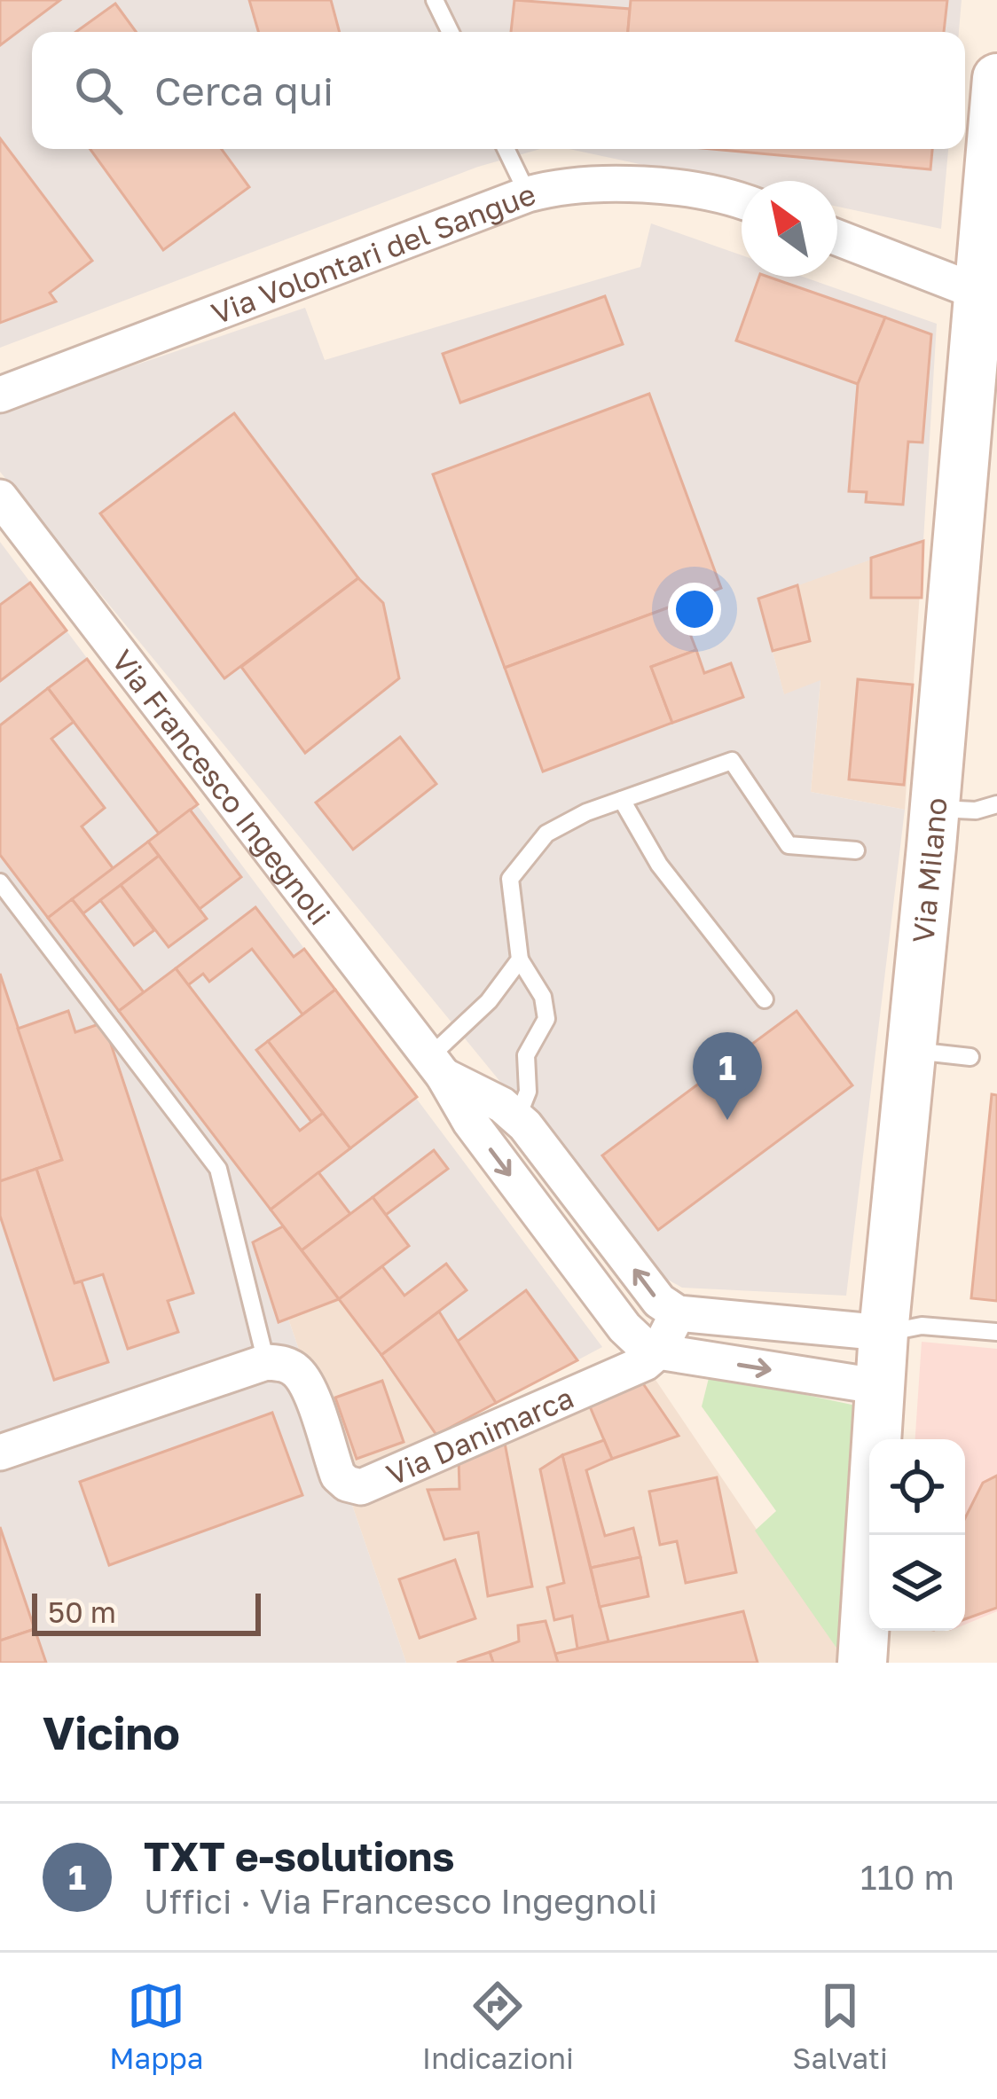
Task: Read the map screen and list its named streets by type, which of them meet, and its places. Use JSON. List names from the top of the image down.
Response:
{
  "streets": {
    "main road": ["Via Milano"],
    "street": ["Via Volontari del Sangue", "Via Francesco Ingegnoli", "Via Danimarca"]
  },
  "crossings": [
    ["Via Francesco Ingegnoli", "Via Danimarca"]
  ],
  "scale_bar": "50 m",
  "north": "top left",
  "page": {
    "search": "Cerca qui",
    "pins": "1",
    "scale": "50 m",
    "heading": "Vicino",
    "list": [
      {
        "mark": "1",
        "name": "TXT e-solutions",
        "note": "Uffici · Via Francesco Ingegnoli",
        "value": "110 m"
      }
    ],
    "nav": ["Mappa", "Indicazioni", "Salvati"]
  }
}
